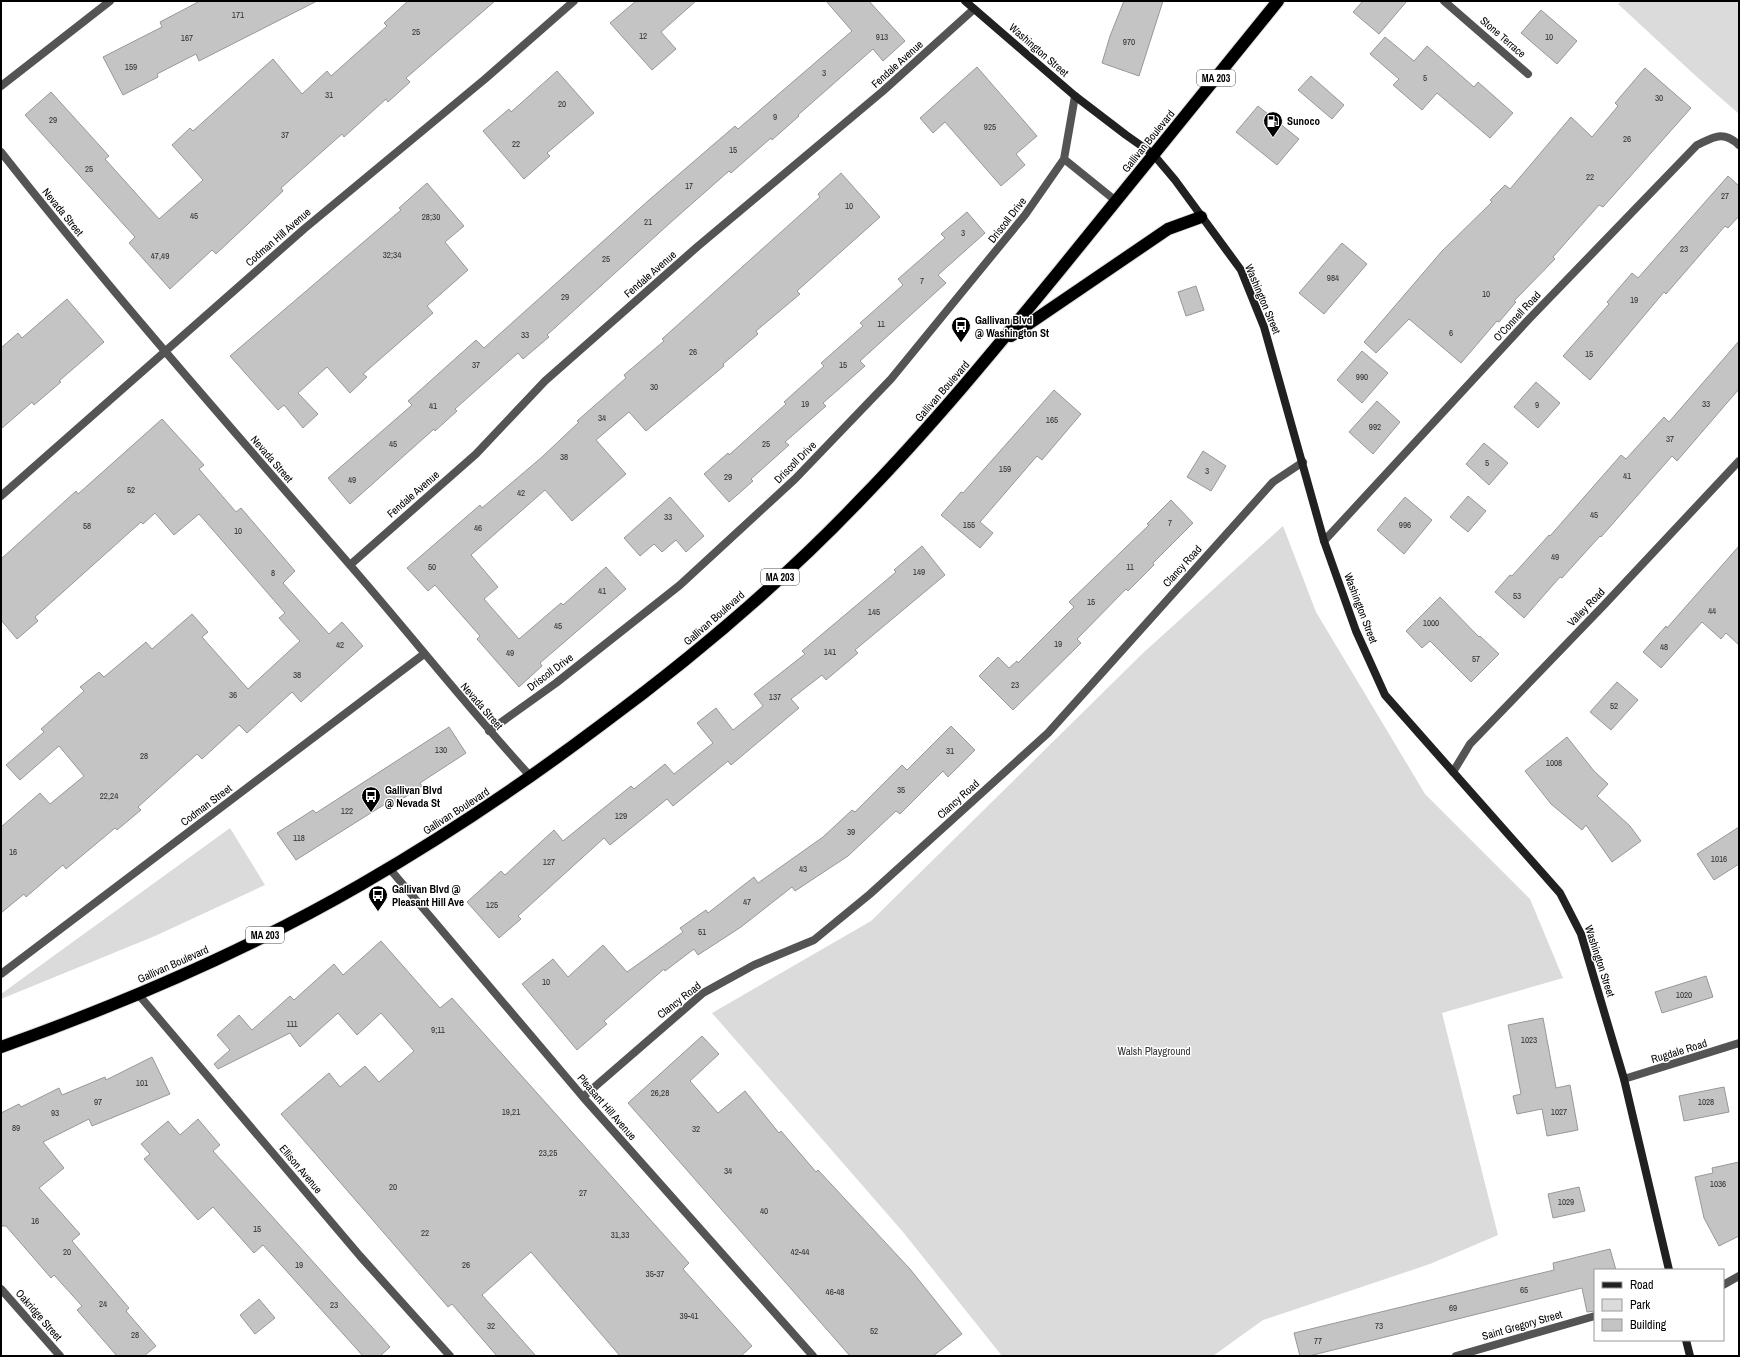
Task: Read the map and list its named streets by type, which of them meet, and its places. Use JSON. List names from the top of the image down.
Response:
{
  "streets": {
    "highway": ["MA 203", "Gallivan Boulevard"],
    "main road": ["Washington Street"],
    "street": [
      "Stone Terrace",
      "Fendale Avenue",
      "Nevada Street",
      "Driscoll Drive",
      "Codman Hill Avenue",
      "O'Connell Road",
      "Clancy Road",
      "Valley Road",
      "Codman Street",
      "Rugdale Road",
      "Pleasant Hill Avenue",
      "Ellison Avenue",
      "Oakridge Street",
      "Saint Gregory Street"
    ]
  },
  "crossings": [
    ["Washington Street", "Fendale Avenue"],
    ["Washington Street", "Gallivan Boulevard"],
    ["Washington Street", "Driscoll Drive"],
    ["Washington Street", "O'Connell Road"],
    ["Washington Street", "Clancy Road"],
    ["Washington Street", "Valley Road"],
    ["Washington Street", "Rugdale Road"],
    ["Fendale Avenue", "Nevada Street"],
    ["Gallivan Boulevard", "Nevada Street"],
    ["Gallivan Boulevard", "Pleasant Hill Avenue"],
    ["Gallivan Boulevard", "Ellison Avenue"],
    ["Nevada Street", "Driscoll Drive"],
    ["Nevada Street", "Codman Hill Avenue"],
    ["Nevada Street", "Codman Street"],
    ["Clancy Road", "Pleasant Hill Avenue"]
  ],
  "parks": ["Walsh Playground"],
  "places": {
    "fuel station": ["Sunoco"],
    "bus stop": ["Gallivan Blvd @ Washington St", "Gallivan Blvd @ Nevada St", "Gallivan Blvd @ Pleasant Hill Ave"]
  },
  "house_numbers": [
    "171",
    "25",
    "12",
    "913",
    "10",
    "167",
    "970",
    "159",
    "3",
    "5",
    "31",
    "30",
    "20",
    "9",
    "29",
    "925",
    "37",
    "26",
    "22",
    "15",
    "25",
    "22",
    "17",
    "27",
    "10",
    "45",
    "28;30",
    "21",
    "3",
    "23",
    "32;34",
    "47,49",
    "25",
    "984",
    "7",
    "10",
    "29",
    "19",
    "11",
    "6",
    "33",
    "26",
    "15",
    "37",
    "15",
    "990",
    "30",
    "19",
    "33",
    "9",
    "41",
    "34",
    "165",
    "992",
    "37",
    "45",
    "25",
    "38",
    "5",
    "159",
    "3",
    "41",
    "29",
    "49",
    "52",
    "42",
    "45",
    "33",
    "7",
    "155",
    "996",
    "58",
    "46",
    "10",
    "49",
    "50",
    "11",
    "149",
    "8",
    "41",
    "53",
    "15",
    "44",
    "145",
    "1000",
    "45",
    "19",
    "42",
    "48",
    "141",
    "49",
    "57",
    "38",
    "23",
    "36",
    "137",
    "52",
    "130",
    "31",
    "28",
    "1008",
    "35",
    "22,24",
    "122",
    "129",
    "39",
    "118",
    "16",
    "1016",
    "127",
    "43",
    "47",
    "125",
    "51",
    "10",
    "1020",
    "111",
    "9;11",
    "1023",
    "101",
    "26,28",
    "97",
    "1028",
    "19,21",
    "1027",
    "93",
    "89",
    "32",
    "23,25",
    "34",
    "1036",
    "20",
    "27",
    "1029",
    "40",
    "16",
    "15",
    "22",
    "31,33",
    "20",
    "42-44",
    "19",
    "26",
    "35-37",
    "65",
    "46-48",
    "24",
    "23",
    "69",
    "39-41",
    "32",
    "73",
    "52",
    "28",
    "77"
  ],
  "legend": ["Road", "Park", "Building"]
}
